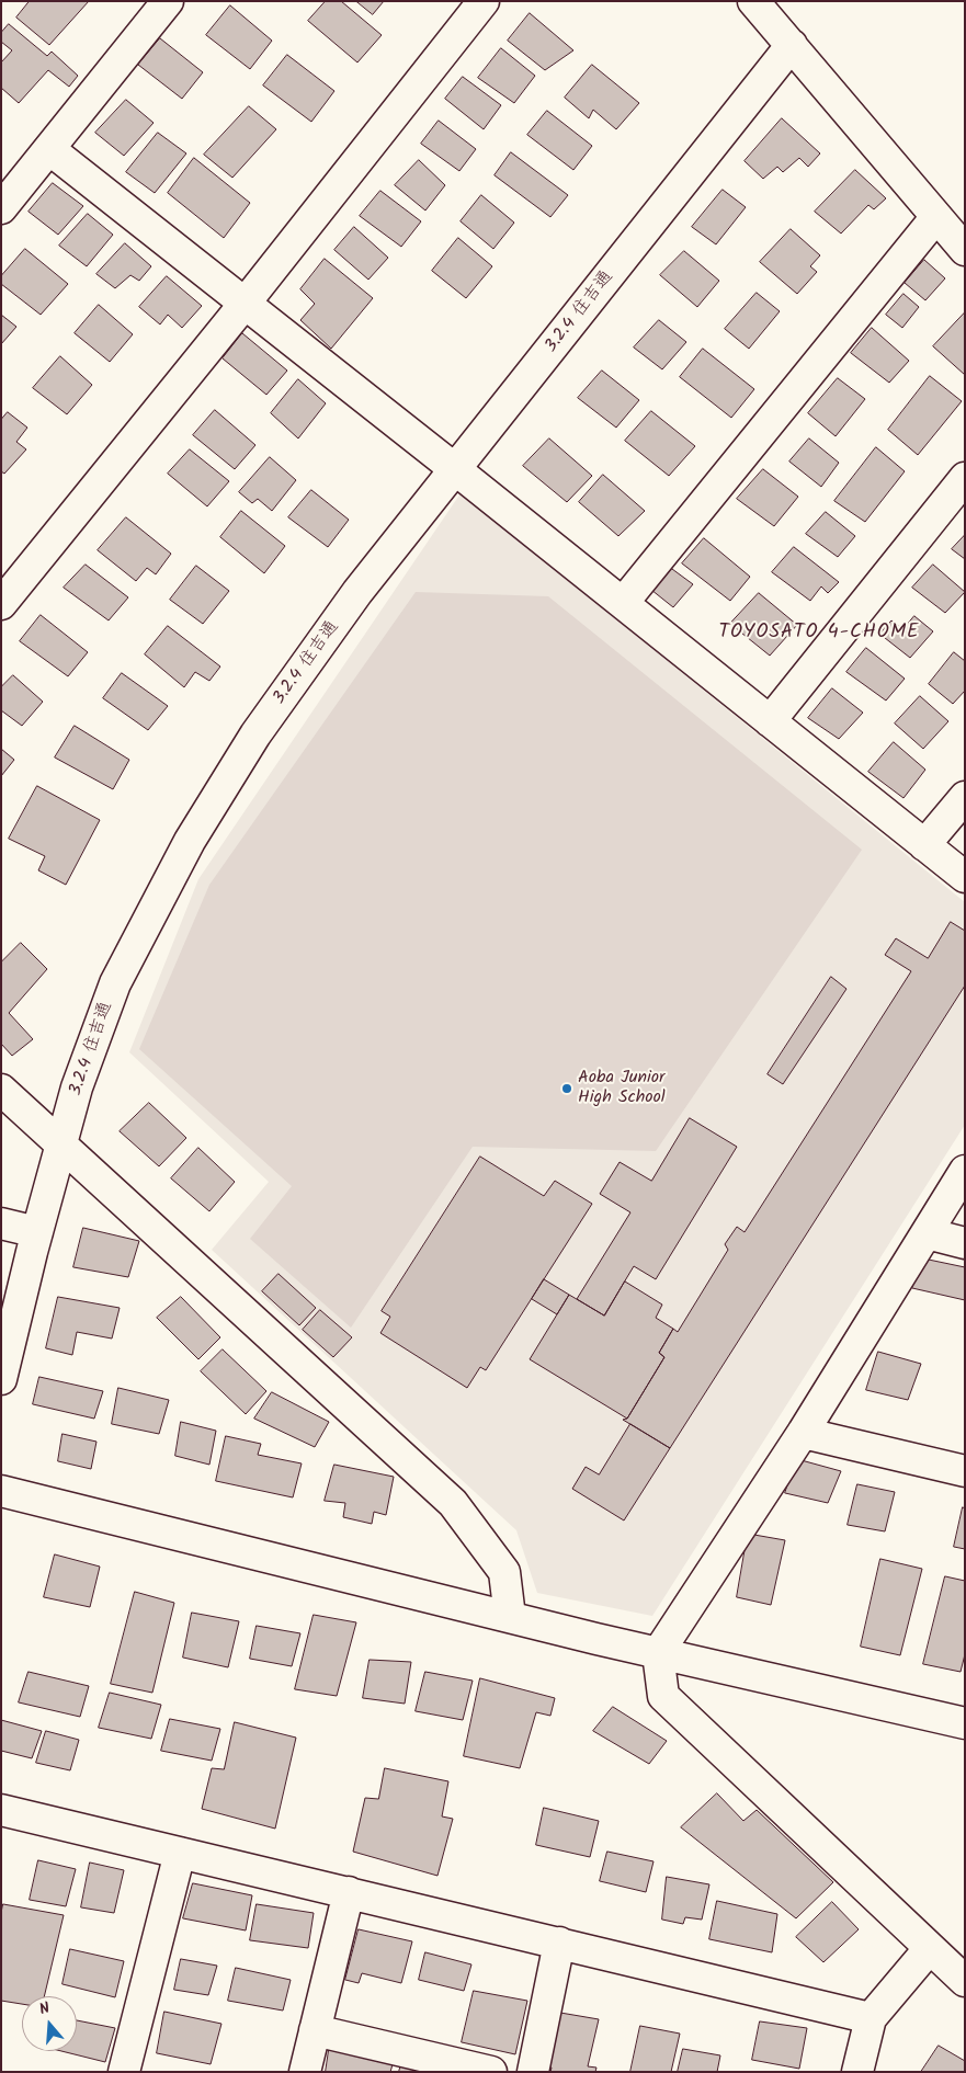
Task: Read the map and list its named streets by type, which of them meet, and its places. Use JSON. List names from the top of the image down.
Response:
{
  "streets": {
    "street": ["3.2.4 住吉通"]
  },
  "districts": ["TOYOSATO 4-CHOME"],
  "places": ["Aoba Junior High School"],
  "north": "top"
}
